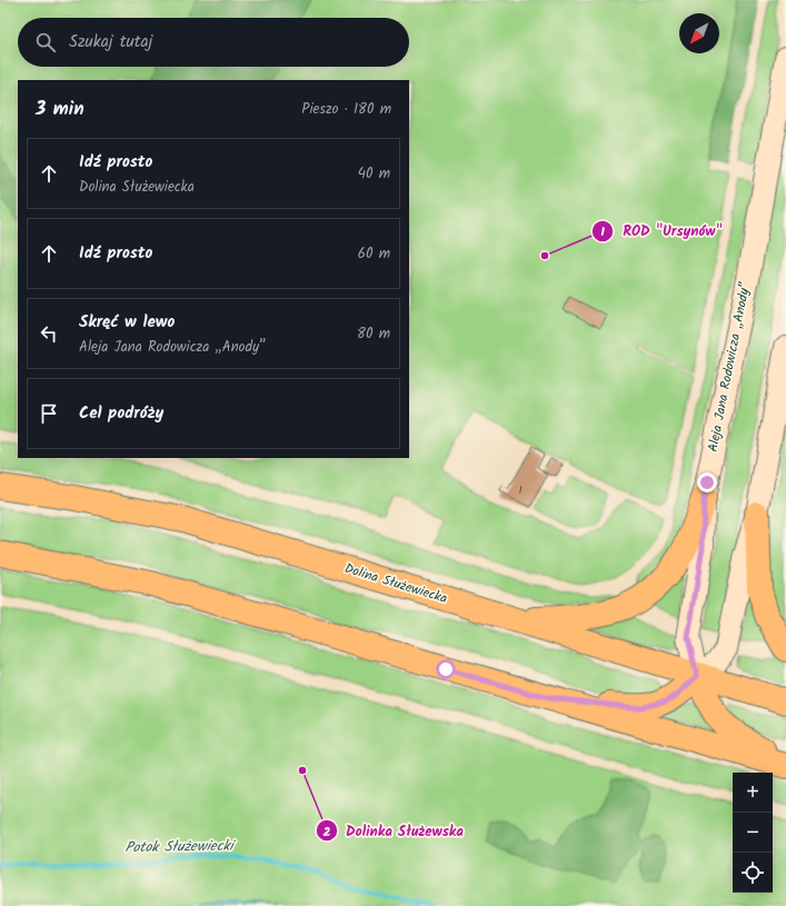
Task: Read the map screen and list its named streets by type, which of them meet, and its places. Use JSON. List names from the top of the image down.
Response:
{
  "streets": {
    "main road": ["Aleja Jana Rodowicza „Anody”", "Dolina Służewiecka"]
  },
  "crossings": [
    ["Aleja Jana Rodowicza „Anody”", "Dolina Służewiecka"]
  ],
  "water": ["Potok Służewiecki"],
  "places": ["ROD \"Ursynów\"", "Dolinka Służewska"],
  "house_numbers": ["1"],
  "north": "bottom left",
  "page": {
    "search": "Szukaj tutaj",
    "heading": ["3 min", "Pieszo · 180 m"],
    "list": [
      ["Idź prosto", "Dolina Służewiecka", "40 m"],
      ["Idź prosto", "60 m"],
      ["Skręć w lewo", "Aleja Jana Rodowicza „Anody”", "80 m"],
      "Cel podróży"
    ],
    "map_buttons": ["+", "−"]
  }
}
